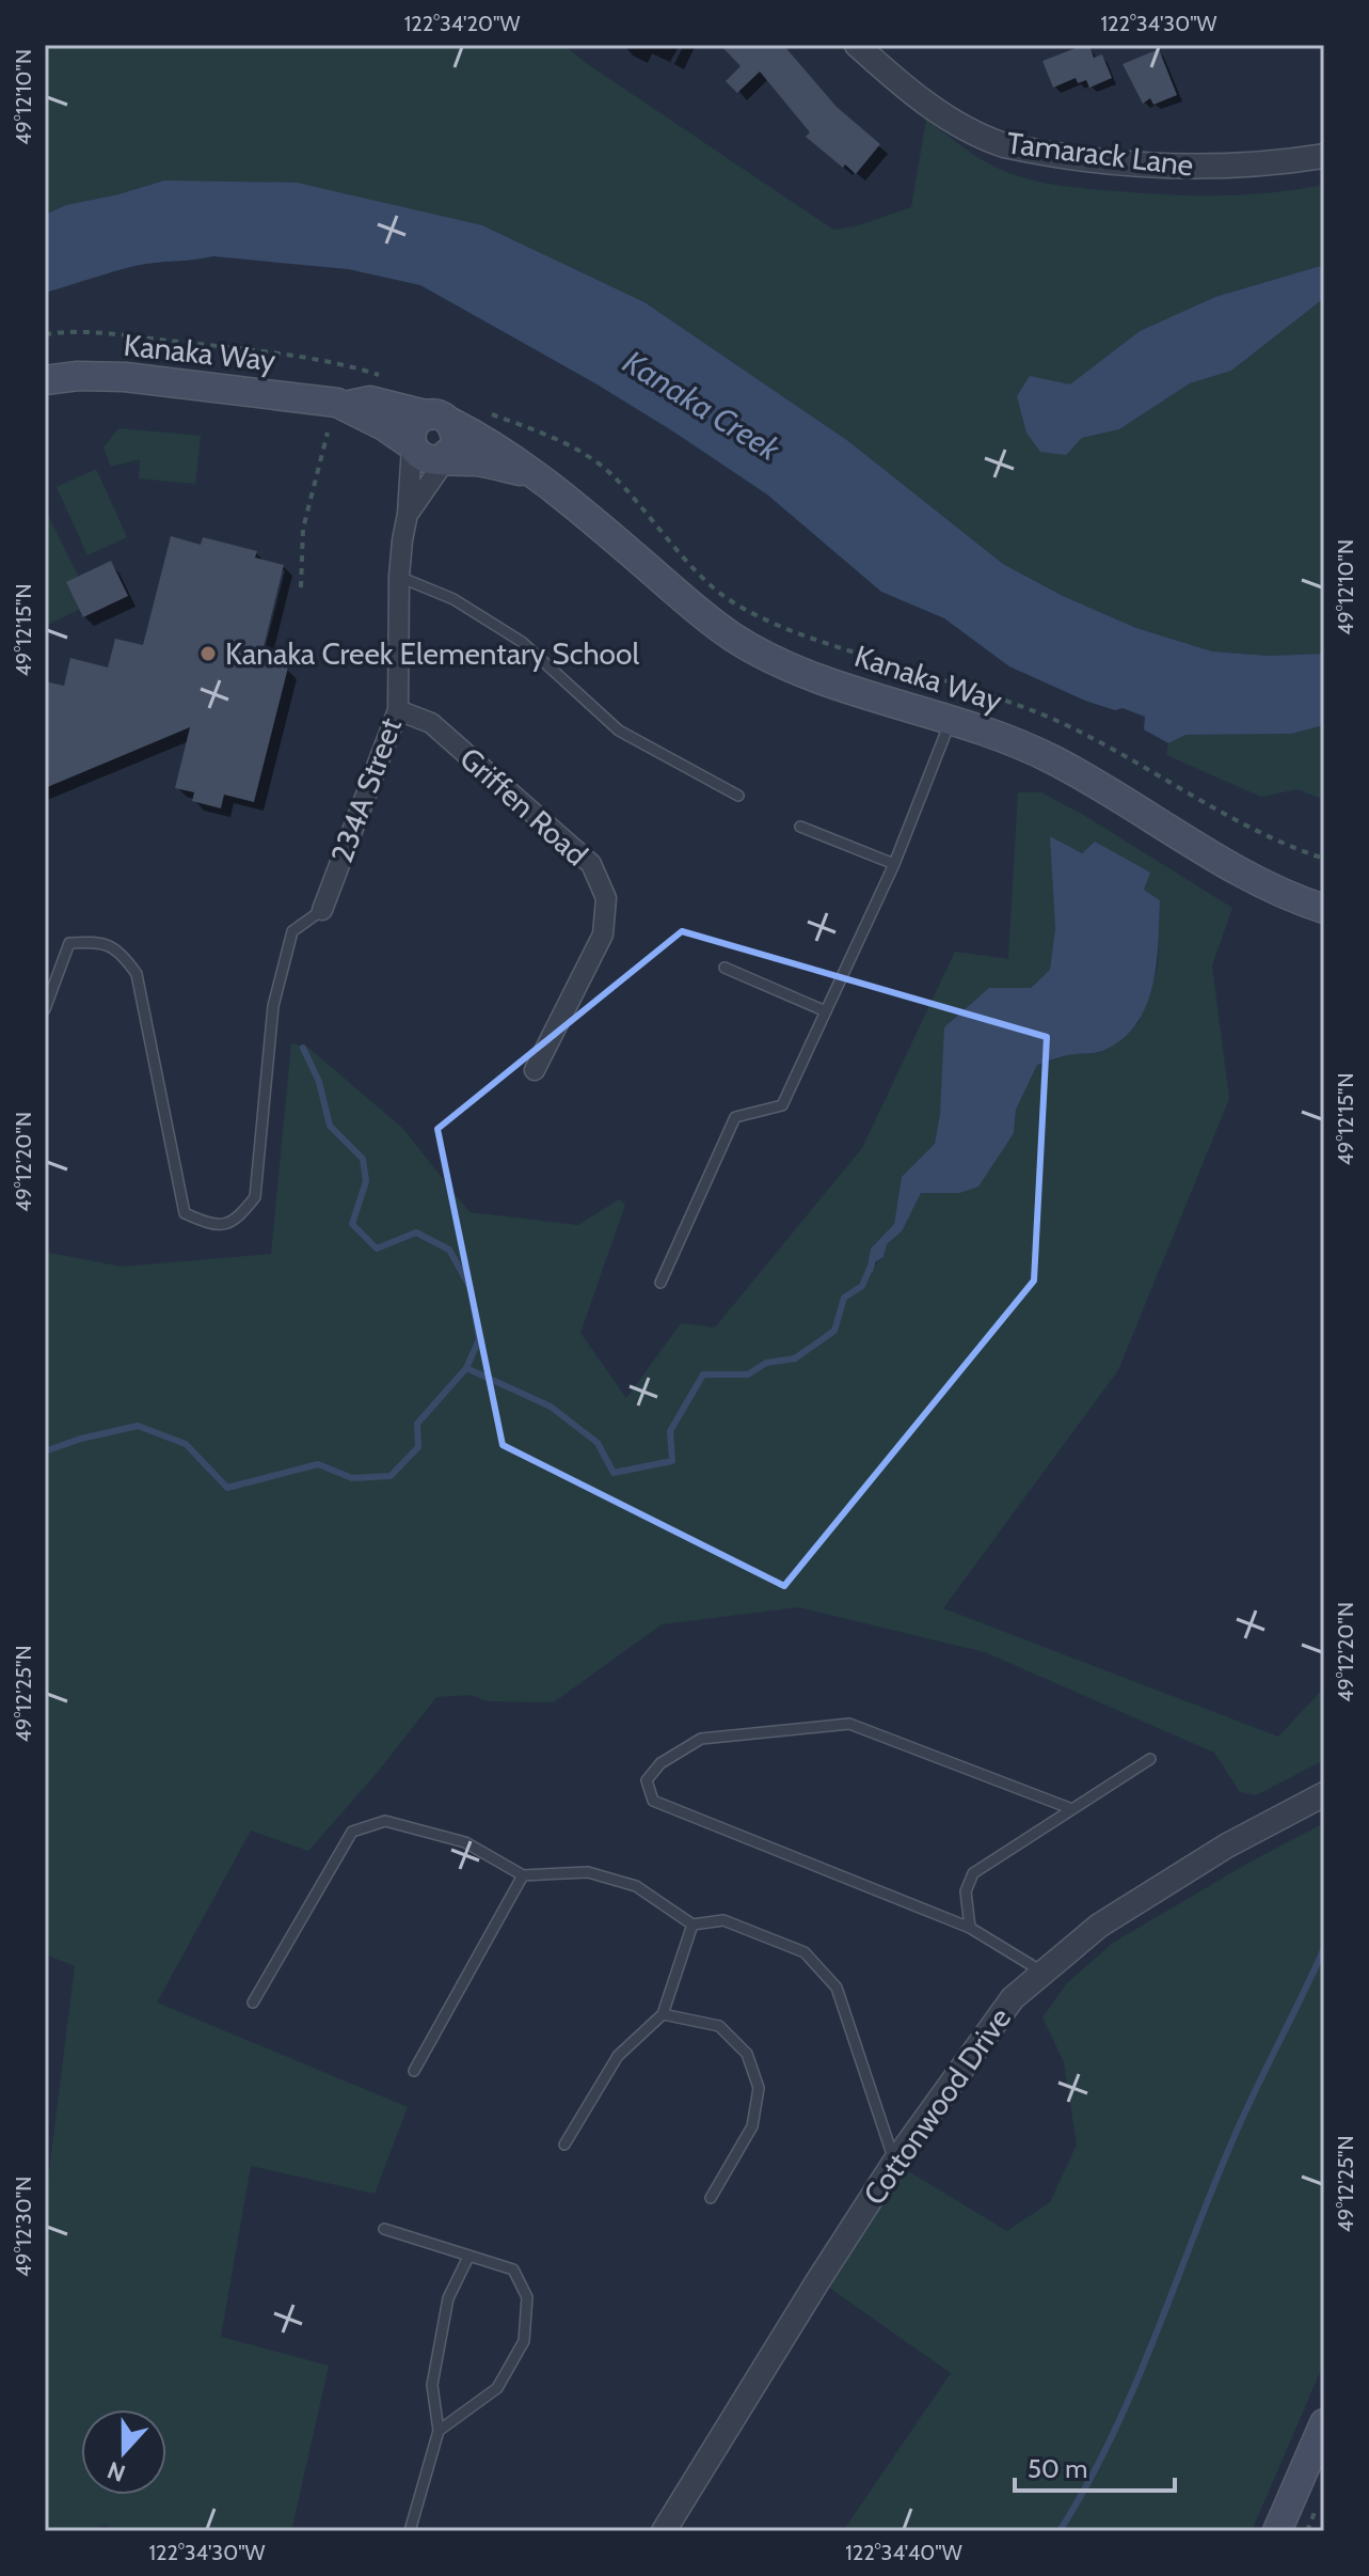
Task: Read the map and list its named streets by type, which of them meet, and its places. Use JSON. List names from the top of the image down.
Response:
{
  "streets": {
    "main road": ["Kanaka Way"],
    "street": [
      "Tamarack Lane",
      "234A Street",
      "Griffen Road",
      "Cottonwood Drive"
    ]
  },
  "crossings": [
    ["Kanaka Way", "234A Street"],
    ["234A Street", "Griffen Road"]
  ],
  "water": ["Kanaka Creek"],
  "places": ["Kanaka Creek Elementary School"],
  "scale_bar": "50 m",
  "north": "bottom",
  "coordinates": [
    "122°34'20\"W",
    "122°34'30\"W",
    "49°12'10\"N",
    "49°12'15\"N",
    "49°12'20\"N",
    "49°12'25\"N",
    "49°12'30\"N",
    "122°34'40\"W"
  ]
}
